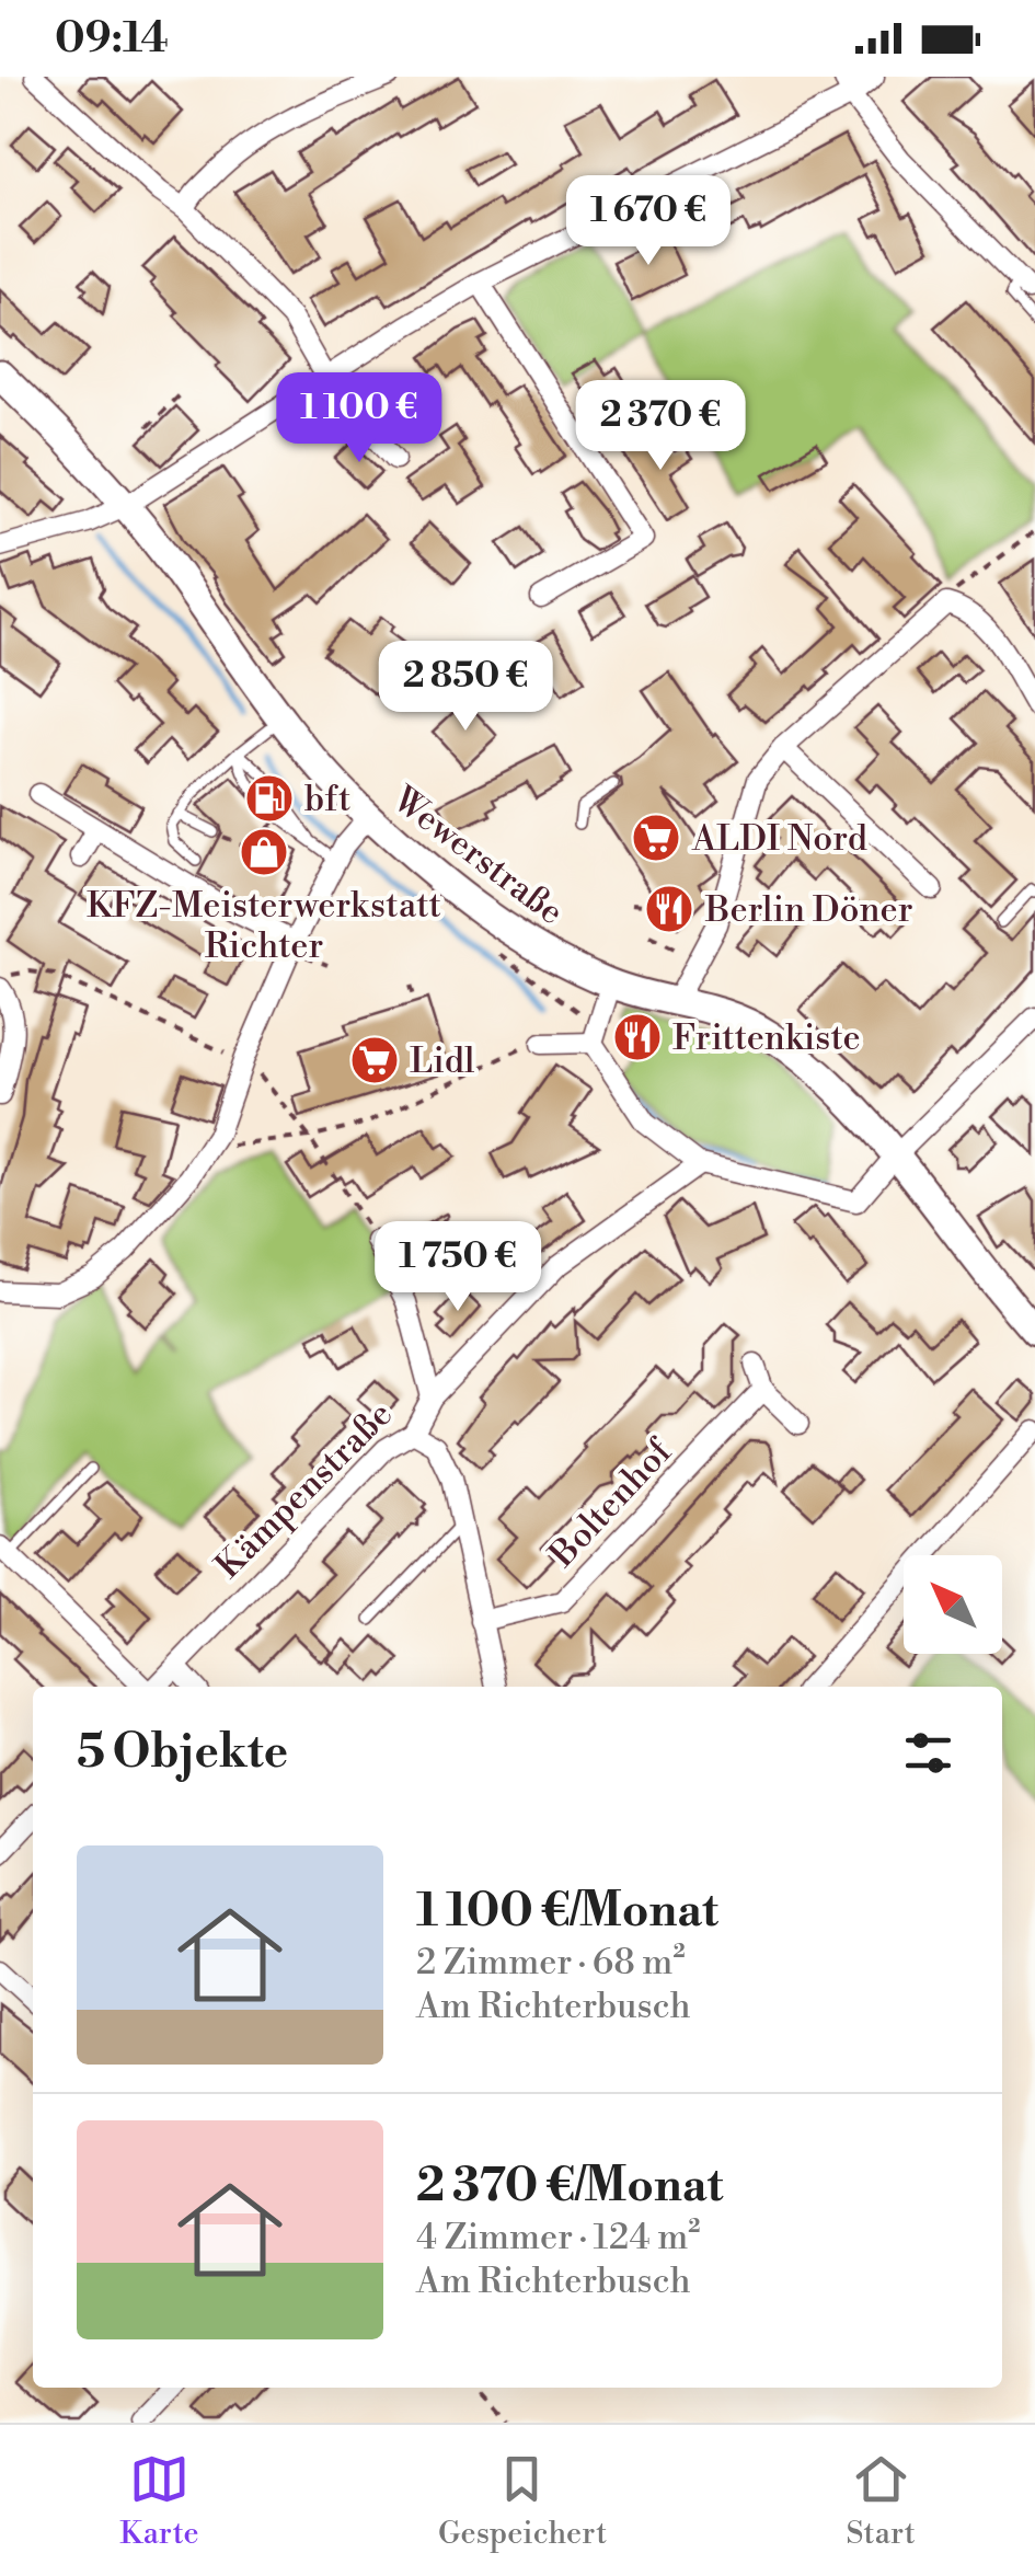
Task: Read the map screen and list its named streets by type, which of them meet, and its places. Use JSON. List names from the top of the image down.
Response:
{
  "streets": {
    "main road": ["Wewerstraße"],
    "street": ["Kämpenstraße", "Boltenhof"]
  },
  "places": {
    "fuel station": ["bft"],
    "supermarket": ["ALDI Nord", "Lidl"],
    "shop": ["KFZ-Meisterwerkstatt Richter"],
    "restaurant": ["Berlin Döner", "Frittenkiste"]
  },
  "north": "top left",
  "page": {
    "status": "09:14",
    "price": [
      "1 670 €",
      "1 100 €",
      "2 370 €",
      "2 850 €",
      "1 750 €"
    ],
    "heading": "5 Objekte",
    "list": [
      {
        "name": "1 100 €/Monat",
        "note": "2 Zimmer · 68 m² · Am Richterbusch"
      },
      {
        "name": "2 370 €/Monat",
        "note": "4 Zimmer · 124 m² · Am Richterbusch"
      }
    ],
    "tabs": ["Karte", "Gespeichert", "Start"]
  }
}
